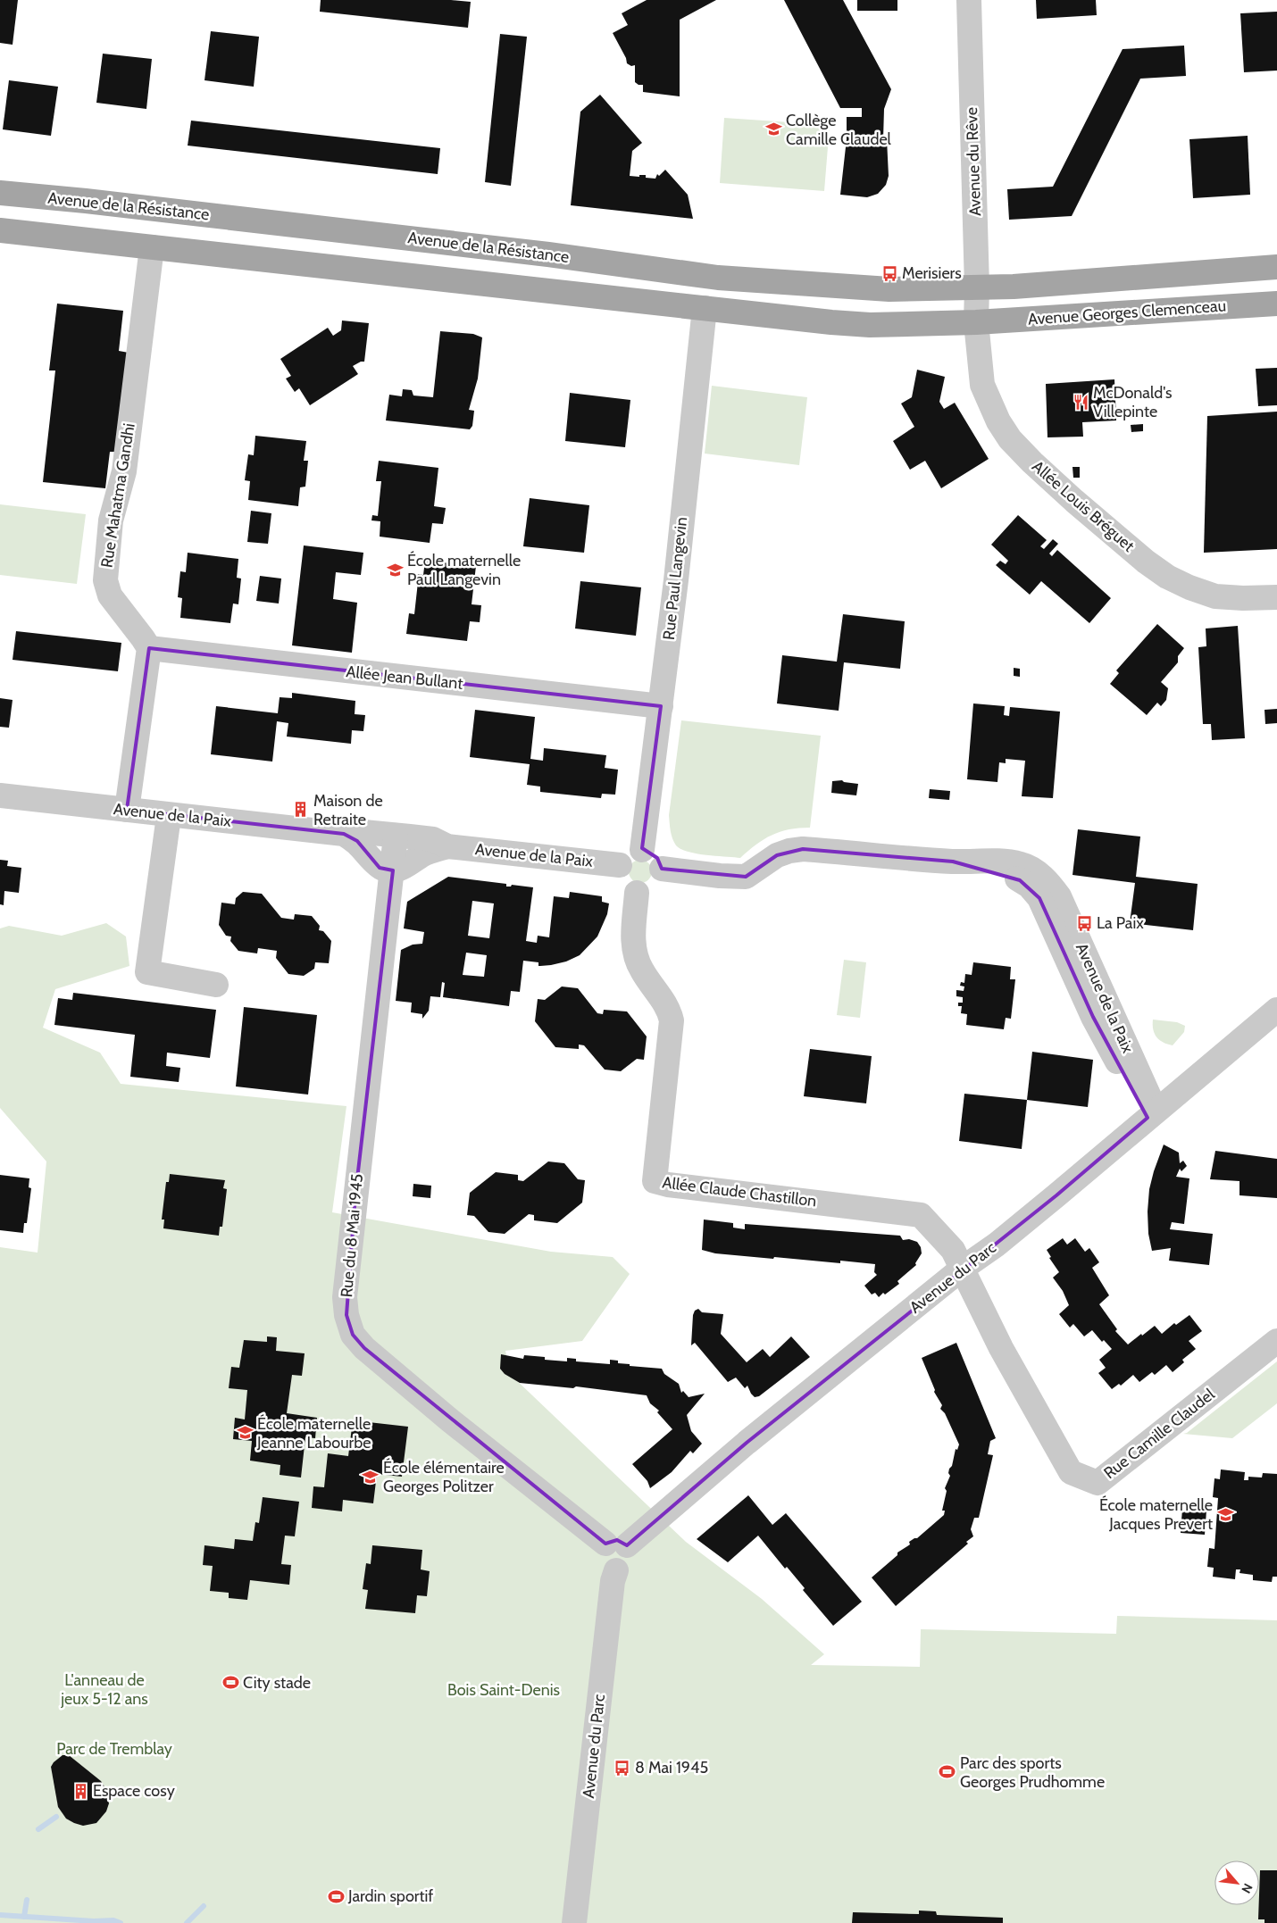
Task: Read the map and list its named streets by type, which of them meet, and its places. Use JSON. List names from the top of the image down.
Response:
{
  "streets": {
    "main road": ["Avenue de la Résistance", "Avenue Georges Clemenceau"],
    "street": [
      "Avenue du Rêve",
      "Rue Mahatma Gandhi",
      "Allée Louis Bréguet",
      "Rue Paul Langevin",
      "Allée Jean Bullant",
      "Avenue de la Paix",
      "Allée Claude Chastillon",
      "Rue du 8 Mai 1945",
      "Avenue du Parc",
      "Rue Camille Claudel"
    ]
  },
  "crossings": [
    ["Avenue du Rêve", "Avenue de la Résistance"],
    ["Avenue du Rêve", "Avenue Georges Clemenceau"],
    ["Avenue du Rêve", "Allée Louis Bréguet"],
    ["Avenue Georges Clemenceau", "Allée Louis Bréguet"],
    ["Rue Mahatma Gandhi", "Allée Jean Bullant"],
    ["Rue Paul Langevin", "Allée Jean Bullant"],
    ["Rue Paul Langevin", "Avenue de la Paix"],
    ["Rue Paul Langevin", "Allée Claude Chastillon"],
    ["Avenue de la Paix", "Allée Claude Chastillon"],
    ["Avenue de la Paix", "Rue du 8 Mai 1945"],
    ["Avenue de la Paix", "Avenue du Parc"],
    ["Allée Claude Chastillon", "Avenue du Parc"],
    ["Allée Claude Chastillon", "Rue Camille Claudel"],
    ["Rue du 8 Mai 1945", "Avenue du Parc"],
    ["Avenue du Parc", "Rue Camille Claudel"]
  ],
  "parks": ["L'anneau de jeux 5-12 ans", "Bois Saint-Denis", "Parc de Tremblay"],
  "places": {
    "school or university": [
      "Collège Camille Claudel",
      "École maternelle Paul Langevin",
      "École maternelle Jeanne Labourbe",
      "École élémentaire Georges Politzer",
      "École maternelle Jacques Prevert"
    ],
    "bus stop": ["Merisiers", "La Paix", "8 Mai 1945"],
    "restaurant": ["McDonald's Villepinte"],
    "building": ["Maison de Retraite", "Espace cosy"],
    "sports": ["City stade", "Parc des sports Georges Prudhomme", "Jardin sportif"]
  },
  "north": "bottom right"
}
